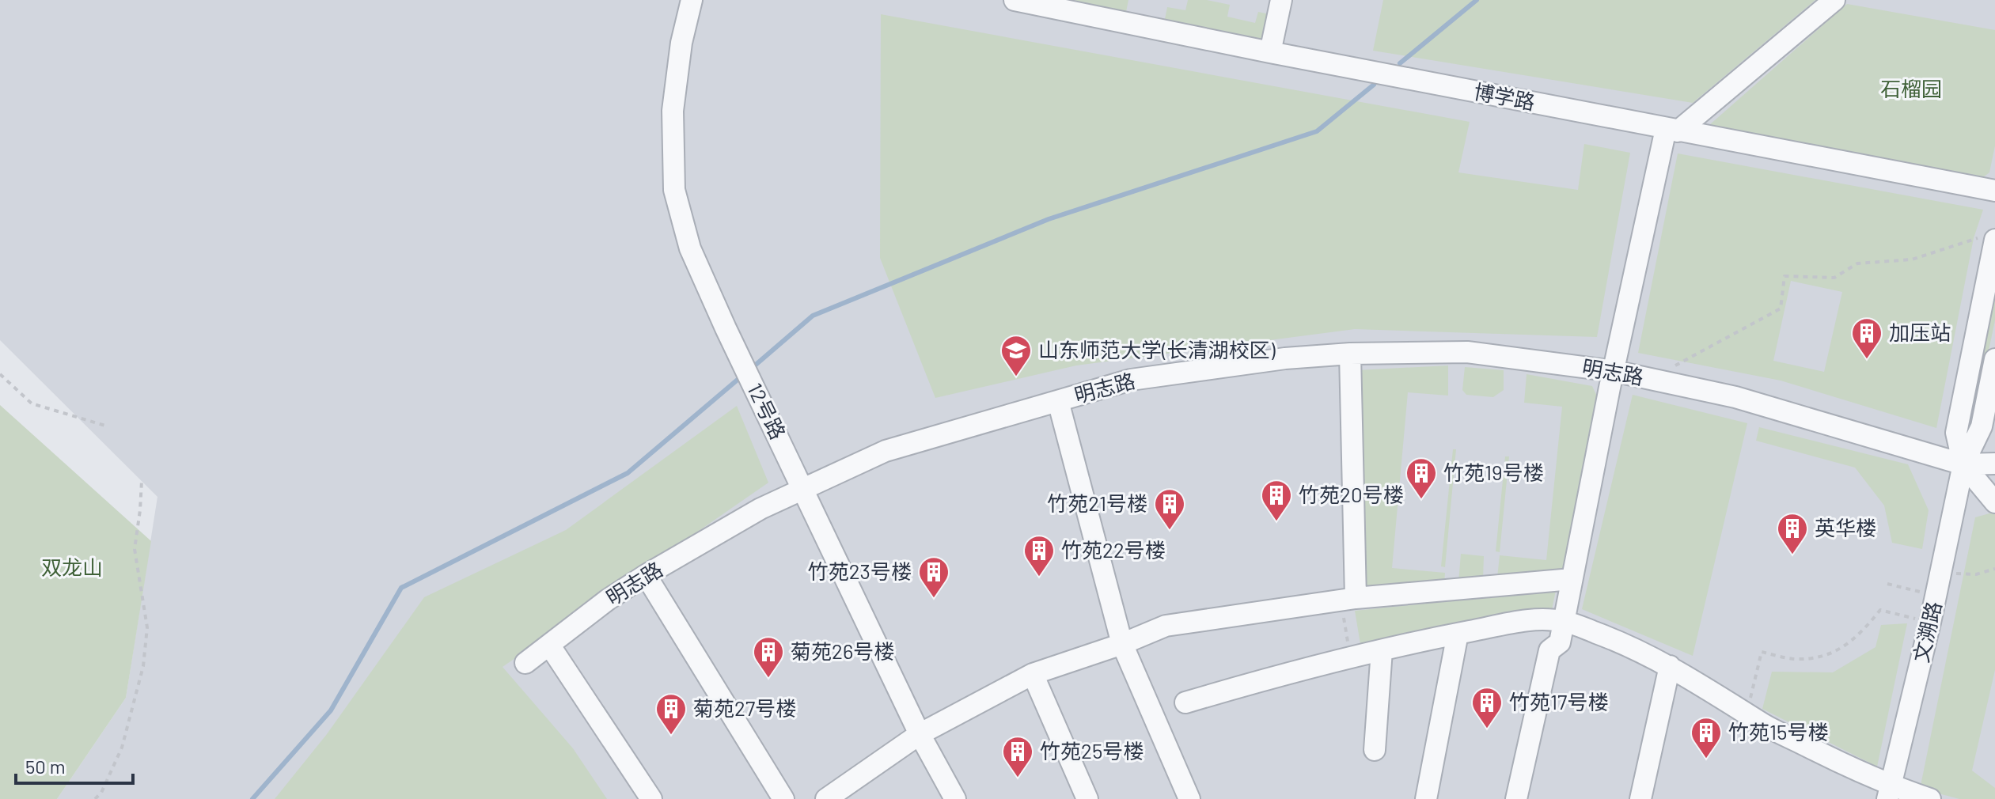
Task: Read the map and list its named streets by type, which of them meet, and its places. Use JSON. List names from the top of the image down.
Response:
{
  "streets": {
    "street": [
      "博学路",
      "明志路",
      "12号路",
      "文溯路"
    ]
  },
  "crossings": [
    ["明志路", "12号路"],
    ["明志路", "文溯路"]
  ],
  "parks": ["石榴园", "双龙山"],
  "places": {
    "building": [
      "加压站",
      "竹苑19号楼",
      "竹苑20号楼",
      "竹苑21号楼",
      "英华楼",
      "竹苑22号楼",
      "竹苑23号楼",
      "菊苑26号楼",
      "竹苑17号楼",
      "菊苑27号楼",
      "竹苑15号楼",
      "竹苑25号楼"
    ],
    "school or university": ["山东师范大学(长清湖校区)"]
  },
  "scale_bar": "50 m"
}
